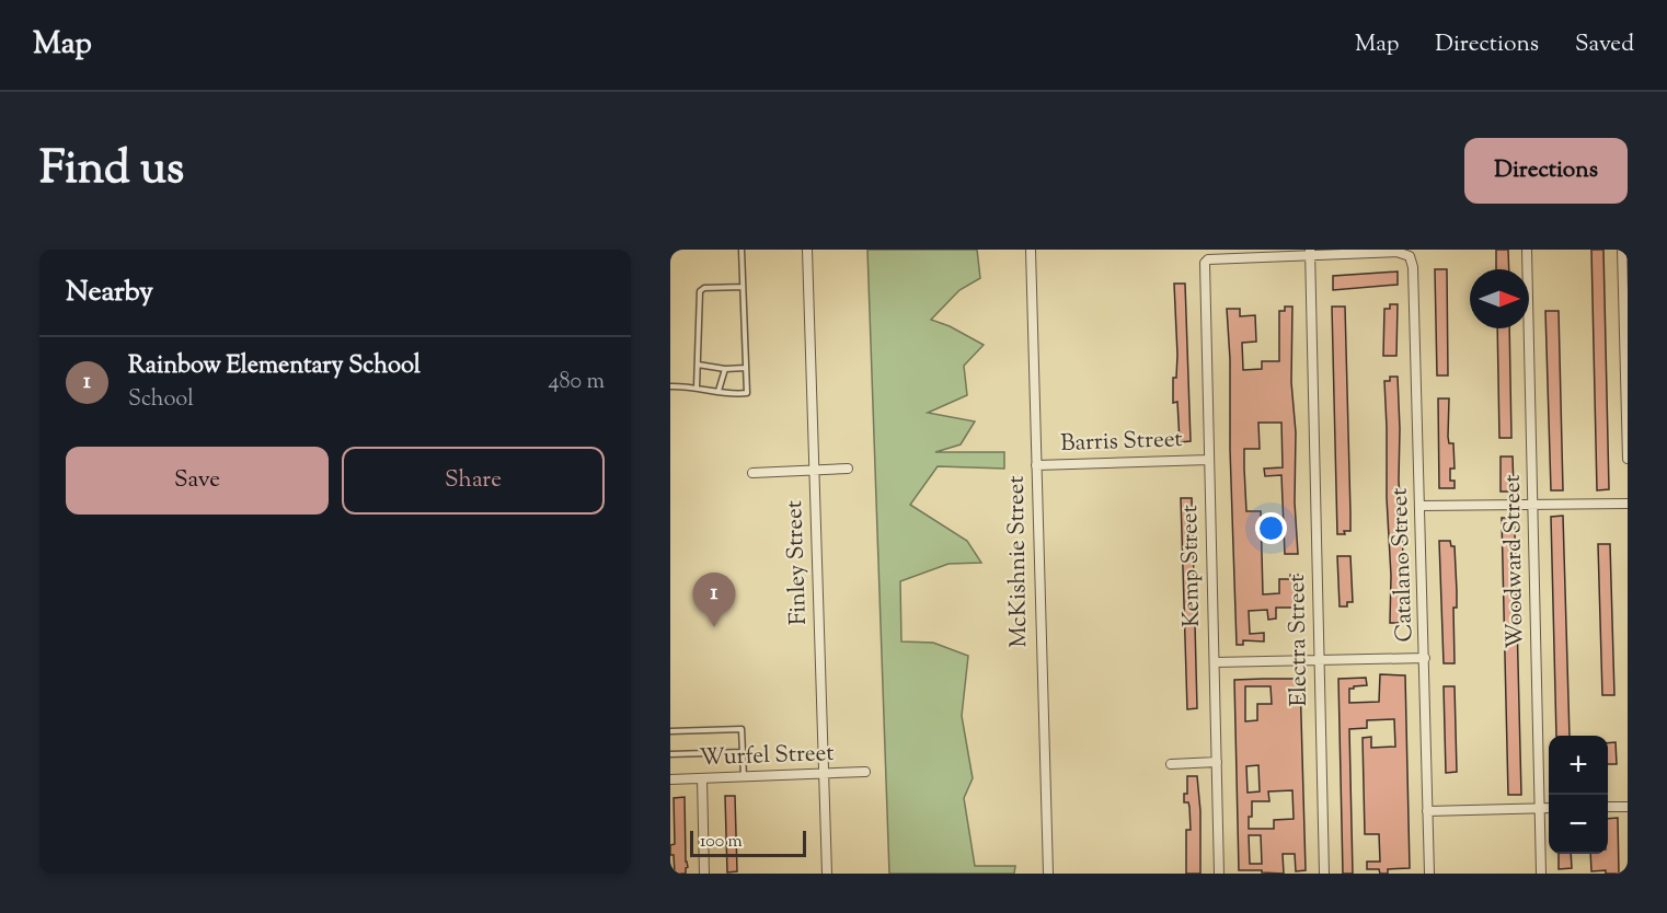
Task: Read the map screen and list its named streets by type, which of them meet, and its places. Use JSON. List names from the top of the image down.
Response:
{
  "streets": {
    "street": [
      "Barris Street",
      "McKishnie Street",
      "Woodward Street",
      "Finley Street",
      "Catalano Street",
      "Kemp Street",
      "Electra Street",
      "Wurfel Street"
    ]
  },
  "crossings": [
    ["Barris Street", "McKishnie Street"],
    ["Barris Street", "Kemp Street"],
    ["Finley Street", "Wurfel Street"],
    ["Catalano Street", "Kemp Street"],
    ["Catalano Street", "Electra Street"],
    ["Kemp Street", "Electra Street"]
  ],
  "scale_bar": "100 m",
  "north": "right",
  "page": {
    "header": "Map",
    "nav": ["Map", "Directions", "Saved"],
    "title": "Find us",
    "buttons": [
      "Directions",
      ["Save", "Share"]
    ],
    "heading": "Nearby",
    "list": [
      {
        "mark": "1",
        "name": "Rainbow Elementary School",
        "note": "School",
        "value": "480 m"
      }
    ],
    "pins": "1",
    "map_buttons": ["+", "−"],
    "scale": "100 m"
  }
}
